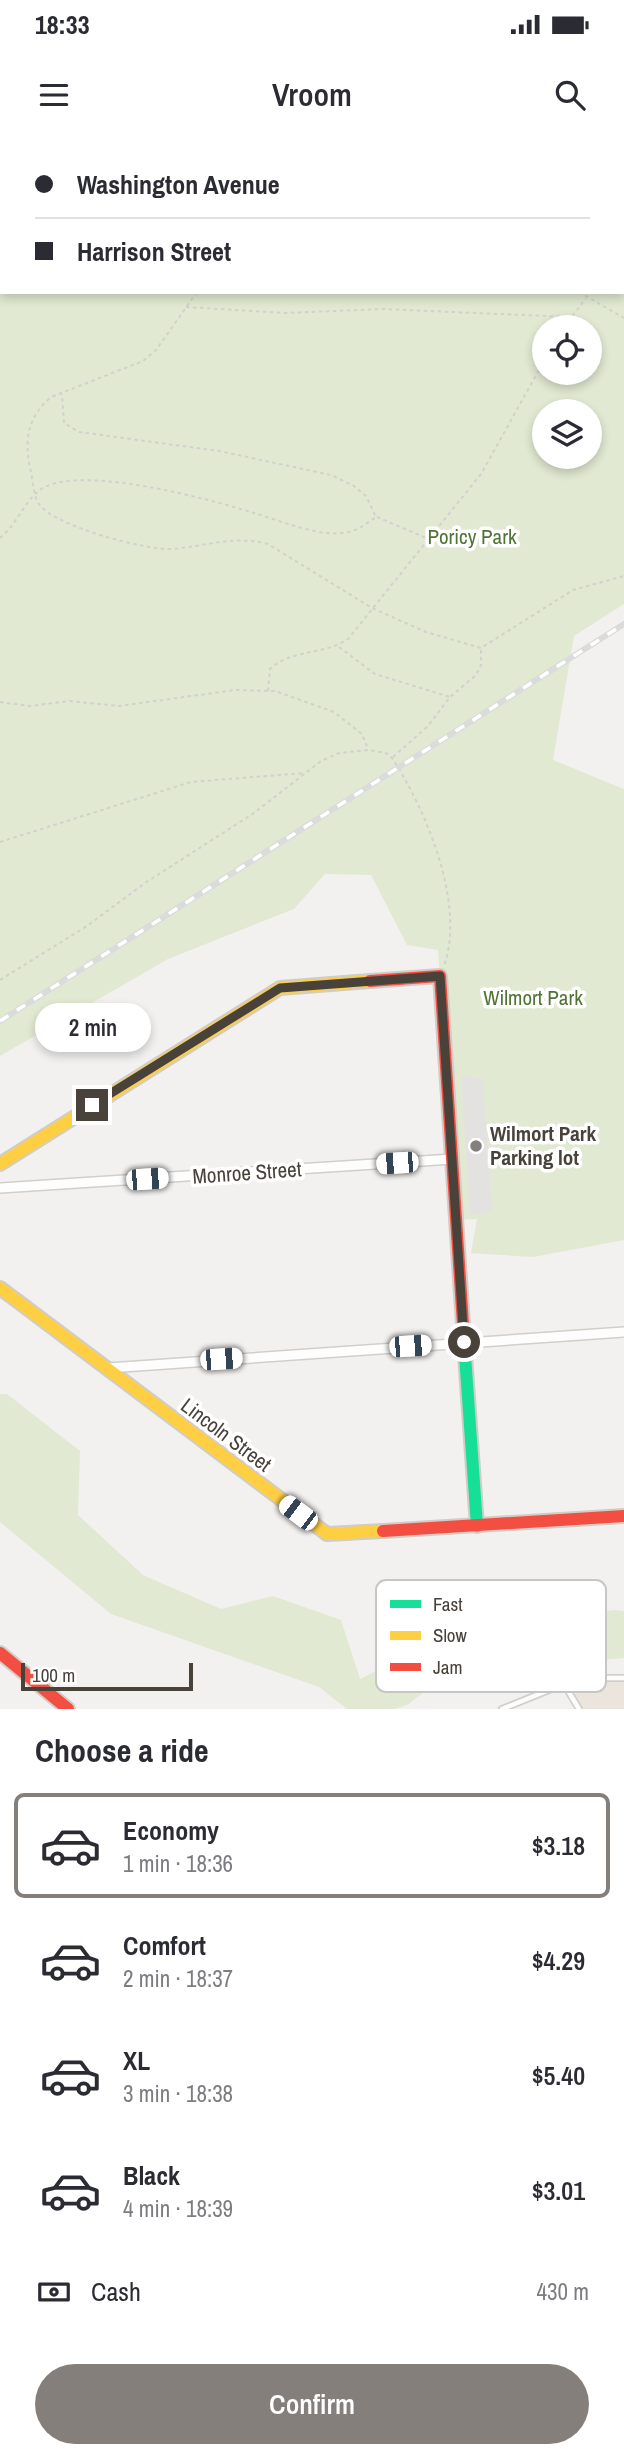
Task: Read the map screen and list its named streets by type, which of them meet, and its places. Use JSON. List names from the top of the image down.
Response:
{
  "streets": {
    "street": ["Monroe Street", "Lincoln Street"]
  },
  "parks": ["Poricy Park", "Wilmort Park"],
  "places": ["Wilmort Park Parking lot"],
  "legend": ["Fast", "Slow", "Jam"],
  "scale_bar": "100 m",
  "page": {
    "status": "18:33",
    "header": "Vroom",
    "banner": ["Washington Avenue", "Harrison Street"],
    "bubble": "2 min",
    "scale": "100 m",
    "heading": "Choose a ride",
    "list": [
      {
        "name": "Economy",
        "note": "1 min · 18:36",
        "value": "$3.18"
      },
      {
        "name": "Comfort",
        "note": "2 min · 18:37",
        "value": "$4.29"
      },
      {
        "name": "XL",
        "note": "3 min · 18:38",
        "value": "$5.40"
      },
      {
        "name": "Black",
        "note": "4 min · 18:39",
        "value": "$3.01"
      }
    ],
    "pay": ["Cash", "430 m"],
    "buttons": "Confirm"
  }
}
